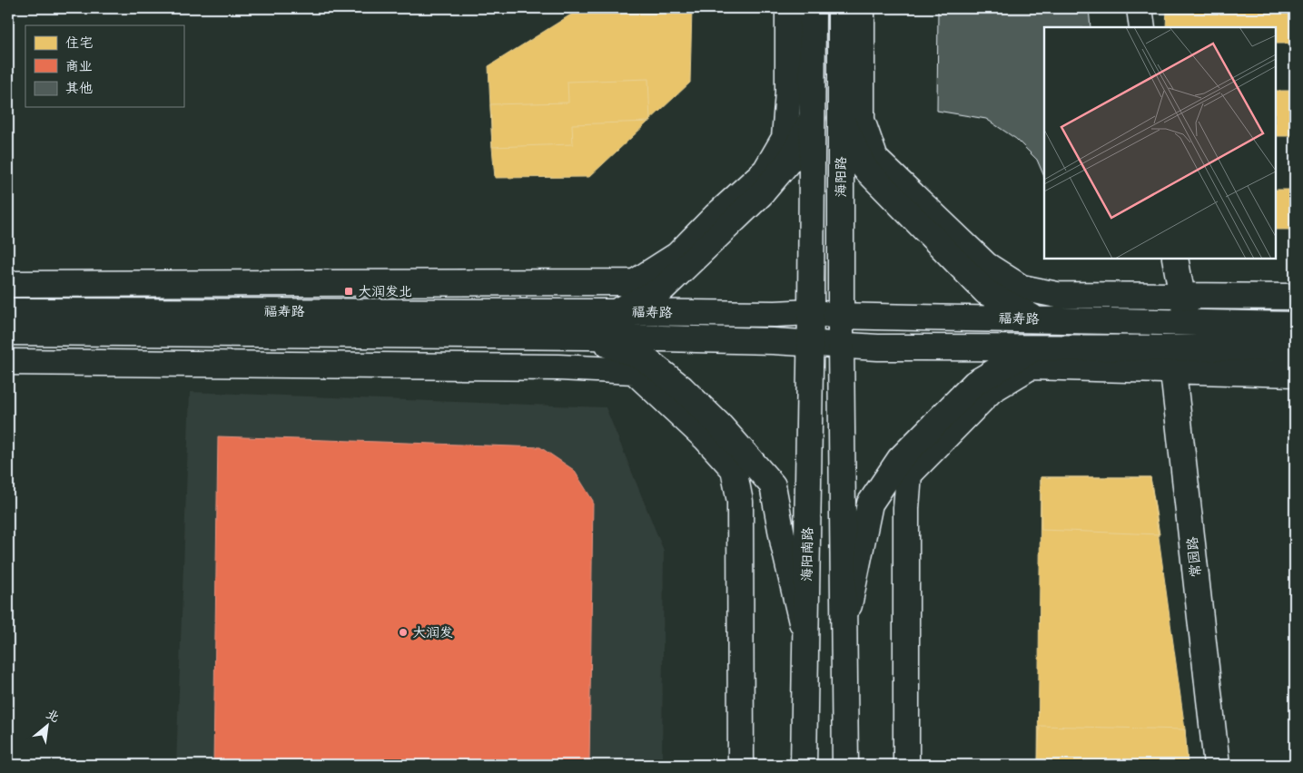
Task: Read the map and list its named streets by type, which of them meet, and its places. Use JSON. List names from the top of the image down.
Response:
{
  "streets": {
    "main road": [
      "海阳路",
      "福寿路",
      "海阳南路",
      "常园路"
    ]
  },
  "crossings": [
    ["海阳路", "福寿路"],
    ["福寿路", "海阳南路"],
    ["福寿路", "常园路"]
  ],
  "places": {
    "transit": ["大润发北"],
    "other": ["大润发"]
  },
  "legend": ["住宅", "商业", "其他"],
  "north": "top right"
}
